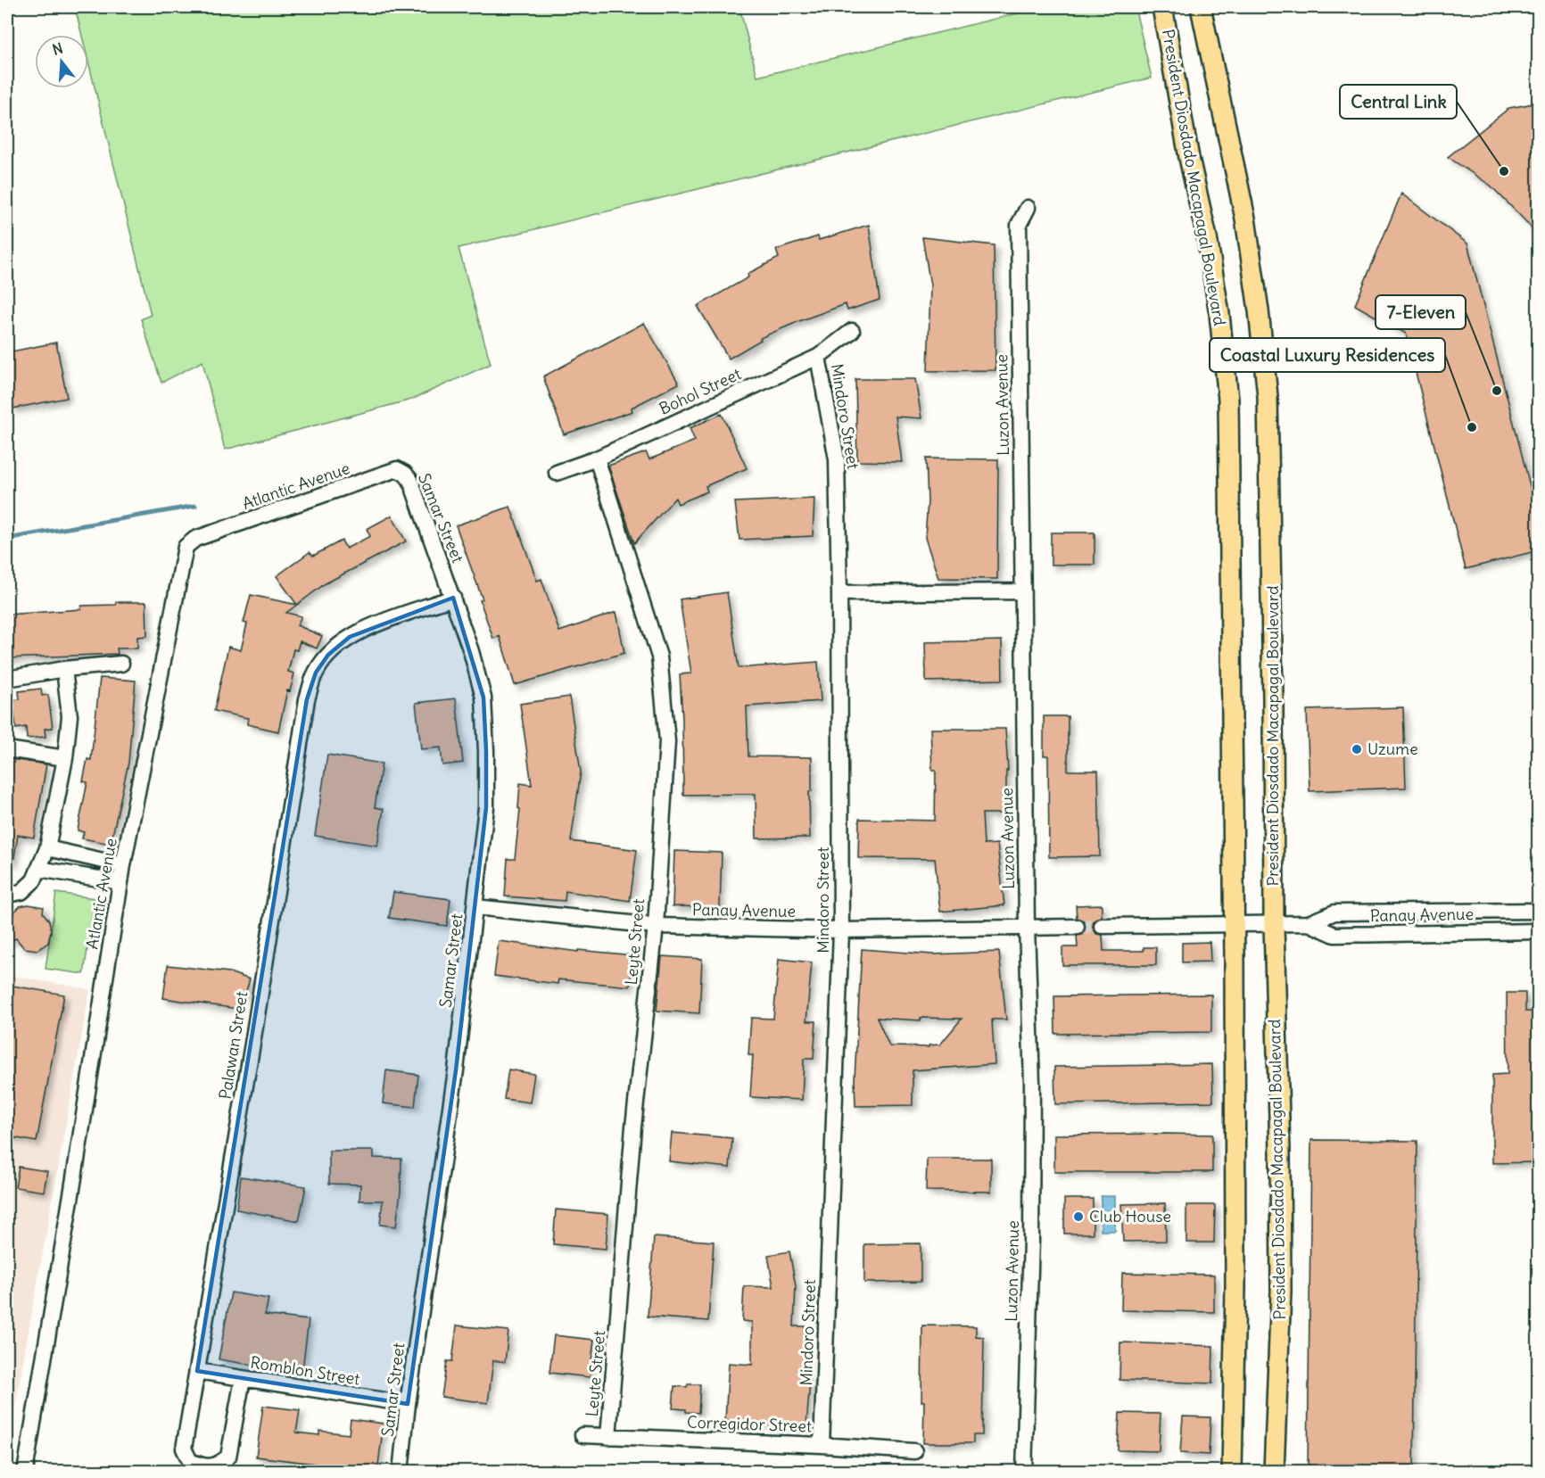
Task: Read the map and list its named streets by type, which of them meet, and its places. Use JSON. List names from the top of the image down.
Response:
{
  "streets": {
    "main road": ["President Diosdado Macapagal Boulevard"],
    "street": [
      "Bohol Street",
      "Luzon Avenue",
      "Mindoro Street",
      "Atlantic Avenue",
      "Samar Street",
      "Panay Avenue",
      "Leyte Street",
      "Palawan Street",
      "Romblon Street",
      "Corregidor Street"
    ]
  },
  "crossings": [
    ["President Diosdado Macapagal Boulevard", "Panay Avenue"],
    ["Bohol Street", "Mindoro Street"],
    ["Bohol Street", "Leyte Street"],
    ["Luzon Avenue", "Panay Avenue"],
    ["Mindoro Street", "Panay Avenue"],
    ["Mindoro Street", "Corregidor Street"],
    ["Atlantic Avenue", "Samar Street"],
    ["Samar Street", "Panay Avenue"],
    ["Samar Street", "Palawan Street"],
    ["Samar Street", "Romblon Street"],
    ["Panay Avenue", "Leyte Street"],
    ["Leyte Street", "Corregidor Street"],
    ["Palawan Street", "Romblon Street"]
  ],
  "places": [
    "Central Link",
    "7-Eleven",
    "Coastal Luxury Residences",
    "Uzume",
    "Club House"
  ],
  "north": "top"
}
